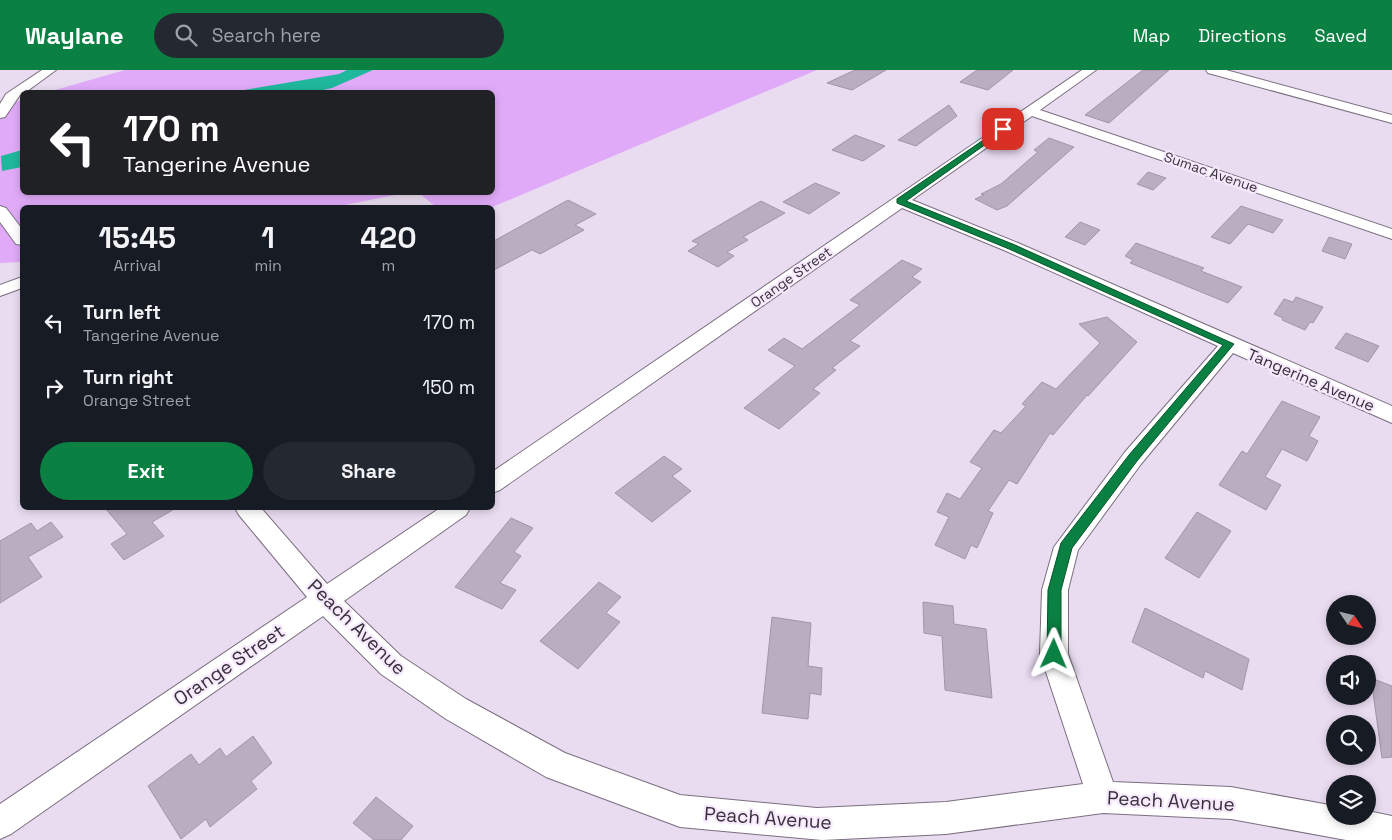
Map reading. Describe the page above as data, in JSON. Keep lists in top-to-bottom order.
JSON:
{
  "streets": {
    "street": [
      "Sumac Avenue",
      "Orange Street",
      "Tangerine Avenue",
      "Peach Avenue"
    ]
  },
  "crossings": [
    ["Sumac Avenue", "Orange Street"],
    ["Orange Street", "Tangerine Avenue"],
    ["Orange Street", "Peach Avenue"]
  ],
  "north": "bottom right",
  "page": {
    "header": "Waylane",
    "search": "Search here",
    "nav": ["Map", "Directions", "Saved"],
    "turn": ["170 m", "Tangerine Avenue"],
    "eta": [
      "15:45",
      "Arrival",
      "1",
      "min",
      "420",
      "m"
    ],
    "list": [
      {
        "name": "Turn left",
        "note": "Tangerine Avenue",
        "value": "170 m"
      },
      {
        "name": "Turn right",
        "note": "Orange Street",
        "value": "150 m"
      }
    ],
    "buttons": ["Exit", "Share"]
  }
}
